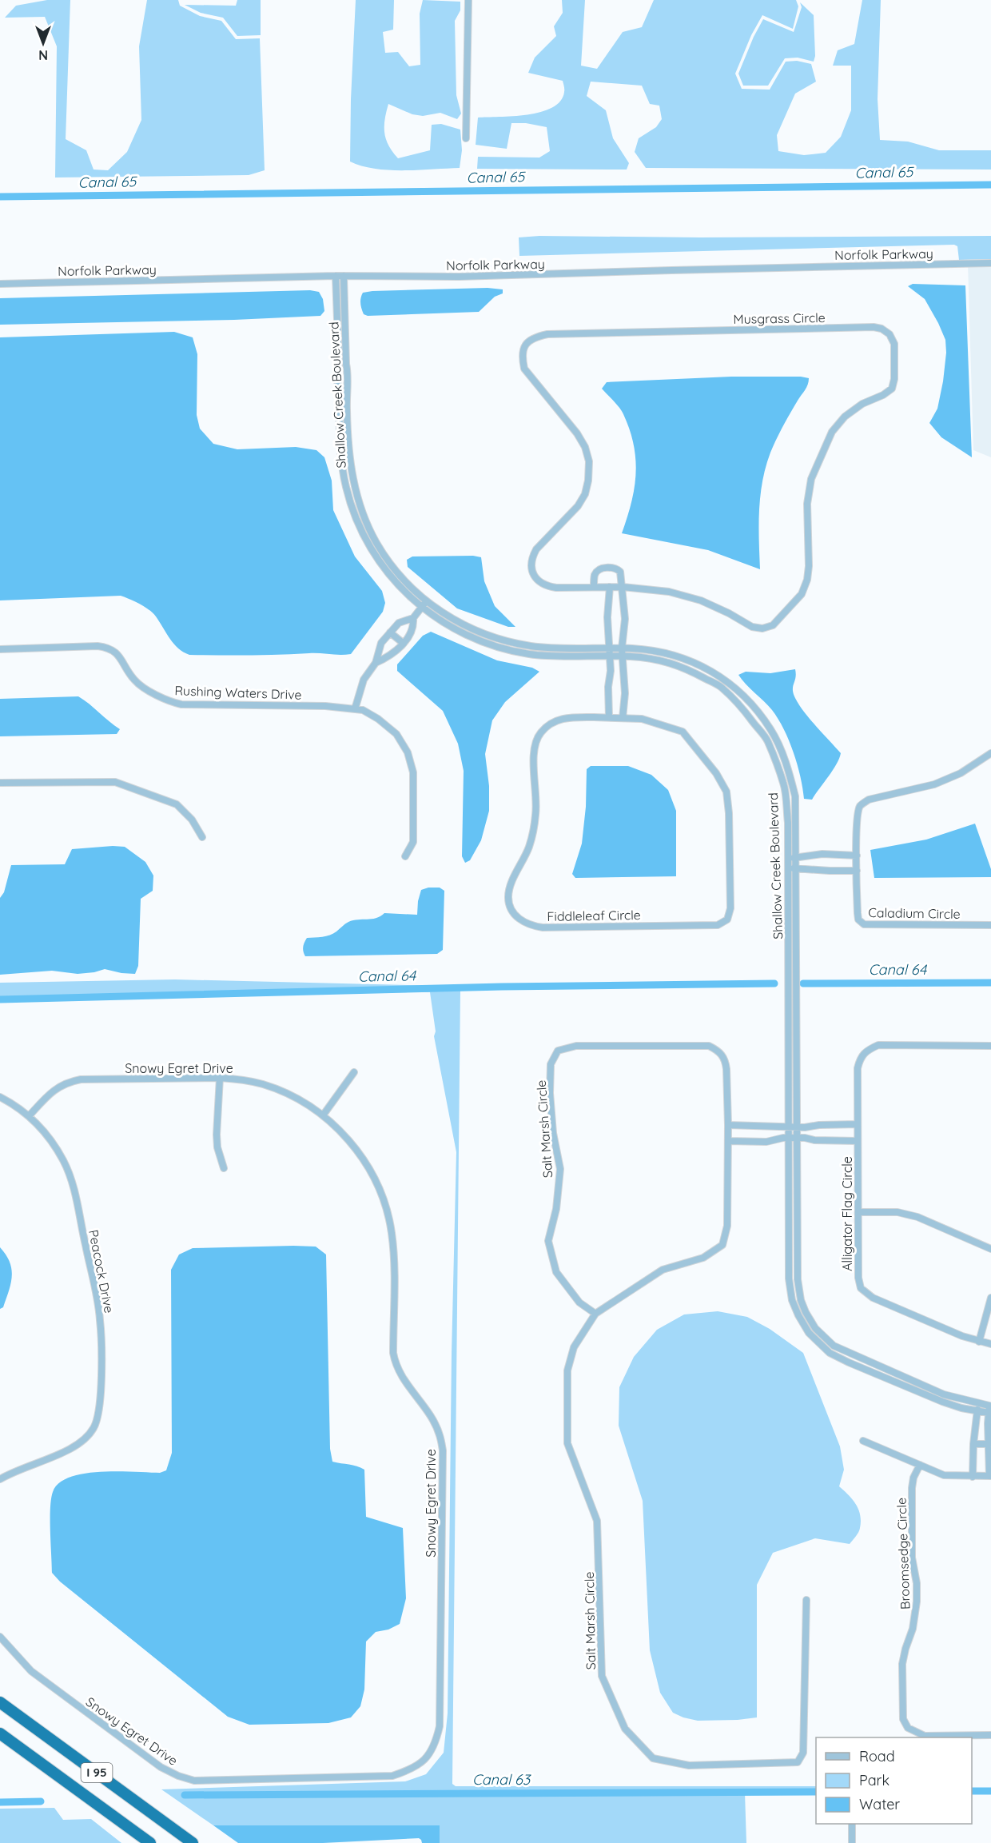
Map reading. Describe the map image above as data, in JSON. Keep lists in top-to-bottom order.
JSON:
{
  "streets": {
    "highway": ["I 95"],
    "street": [
      "Norfolk Parkway",
      "Musgrass Circle",
      "Shallow Creek Boulevard",
      "Rushing Waters Drive",
      "Caladium Circle",
      "Fiddleleaf Circle",
      "Snowy Egret Drive",
      "Salt Marsh Circle",
      "Alligator Flag Circle",
      "Peacock Drive",
      "Broomsedge Circle"
    ]
  },
  "crossings": [
    ["Norfolk Parkway", "Shallow Creek Boulevard"],
    ["Shallow Creek Boulevard", "Alligator Flag Circle"],
    ["Snowy Egret Drive", "Peacock Drive"]
  ],
  "water": ["Canal 65", "Canal 64", "Canal 63"],
  "legend": ["Road", "Park", "Water"],
  "north": "bottom"
}
